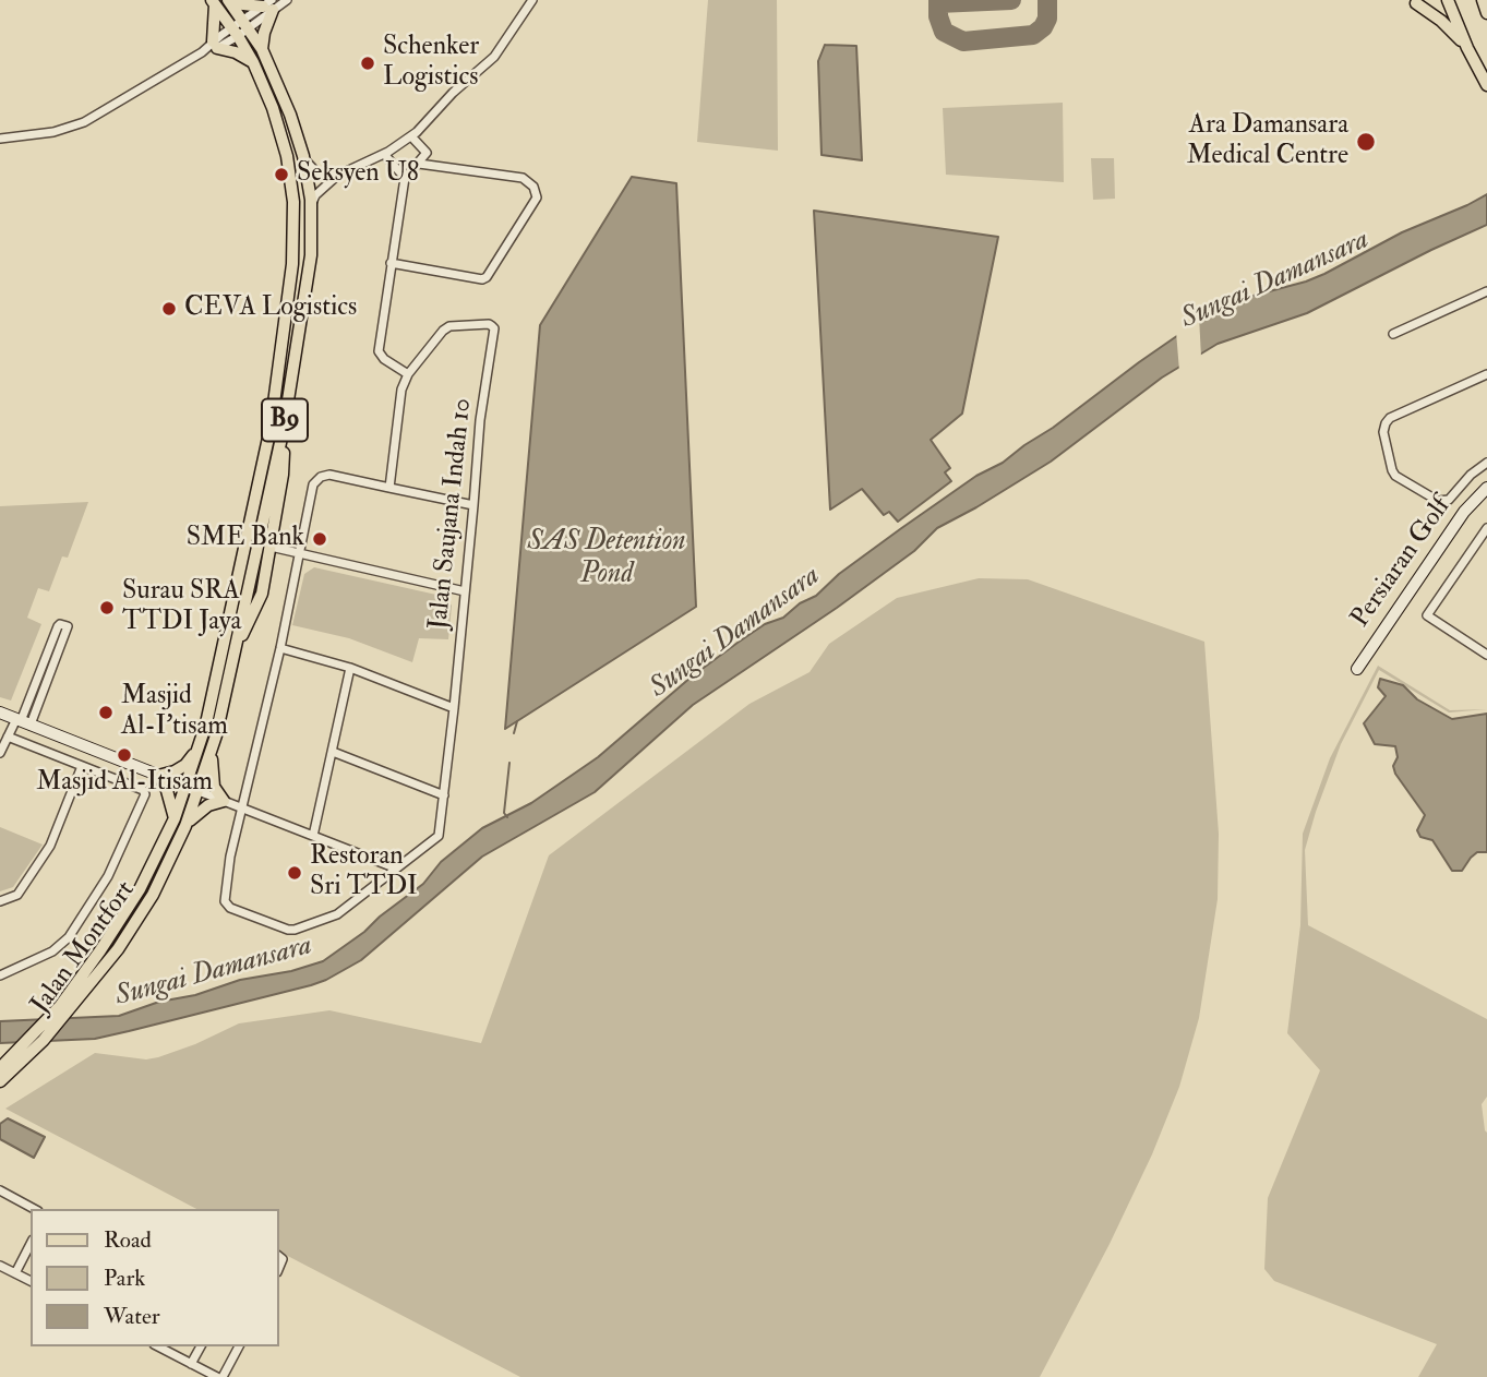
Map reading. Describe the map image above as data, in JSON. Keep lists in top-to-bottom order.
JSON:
{
  "streets": {
    "main road": ["B9", "Jalan Montfort"],
    "street": ["Jalan Saujana Indah 10", "Persiaran Golf"]
  },
  "water": ["Sungai Damansara", "SAS Detention Pond"],
  "places": [
    "Schenker Logistics",
    "Ara Damansara Medical Centre",
    "Seksyen U8",
    "CEVA Logistics",
    "SME Bank",
    "Surau SRA TTDI Jaya",
    "Masjid Al-I'tisam",
    "Masjid Al-Itisam",
    "Restoran Sri TTDI"
  ],
  "legend": ["Road", "Park", "Water"]
}
